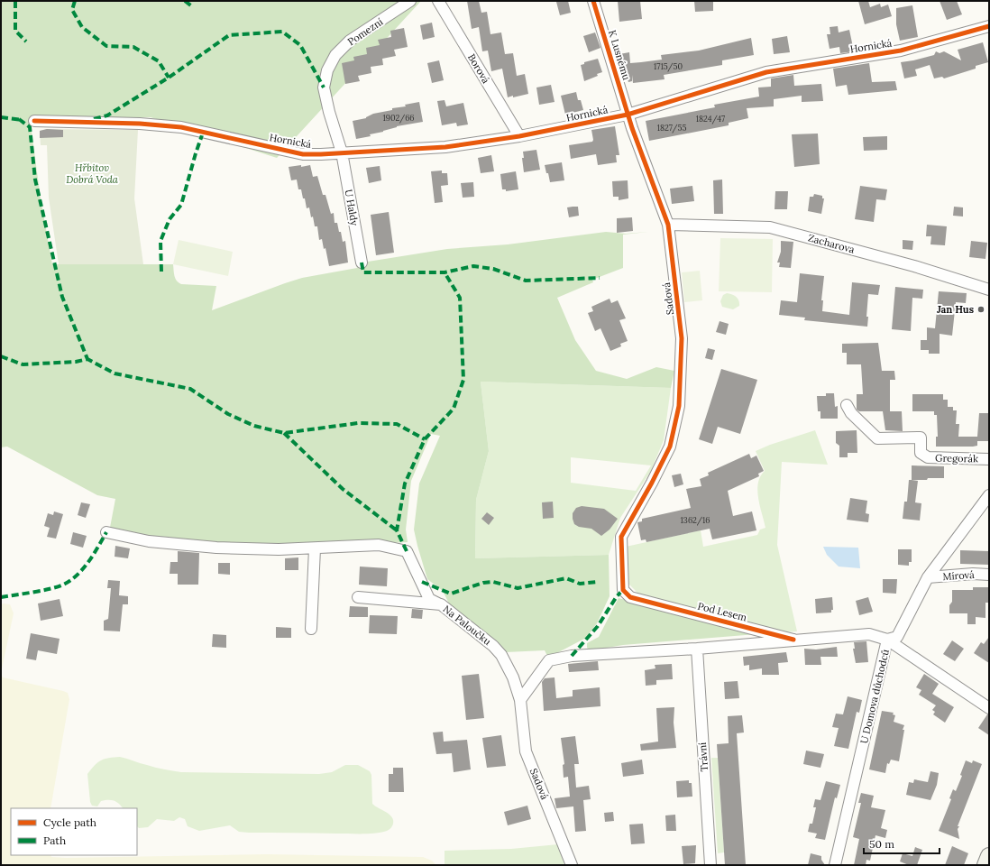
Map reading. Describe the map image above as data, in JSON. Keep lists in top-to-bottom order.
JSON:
{
  "streets": {
    "street": [
      "Pomezní",
      "Hornická",
      "K Lusnému",
      "Borová",
      "U Haldy",
      "Zacharova",
      "Sadová",
      "Gregorák",
      "Mírová",
      "Pod Lesem",
      "Na Paloučku",
      "U Domova důchodců",
      "Trávní"
    ]
  },
  "crossings": [
    ["Pomezní", "Hornická"],
    ["Pomezní", "U Haldy"],
    ["Hornická", "K Lusnému"],
    ["Hornická", "Borová"],
    ["Hornická", "U Haldy"],
    ["Hornická", "Sadová"],
    ["K Lusnému", "Sadová"],
    ["Zacharova", "Sadová"],
    ["Sadová", "Pod Lesem"],
    ["Sadová", "Na Paloučku"],
    ["Mírová", "U Domova důchodců"],
    ["Pod Lesem", "Na Paloučku"],
    ["Pod Lesem", "U Domova důchodců"],
    ["Pod Lesem", "Trávní"]
  ],
  "parks": ["Hřbitov Dobrá Voda"],
  "places": ["Jan Hus"],
  "house_numbers": [
    "1715/50",
    "1902/66",
    "1824/47",
    "1827/55",
    "1362/16"
  ],
  "legend": ["Cycle path", "Path"],
  "scale_bar": "50 m"
}
